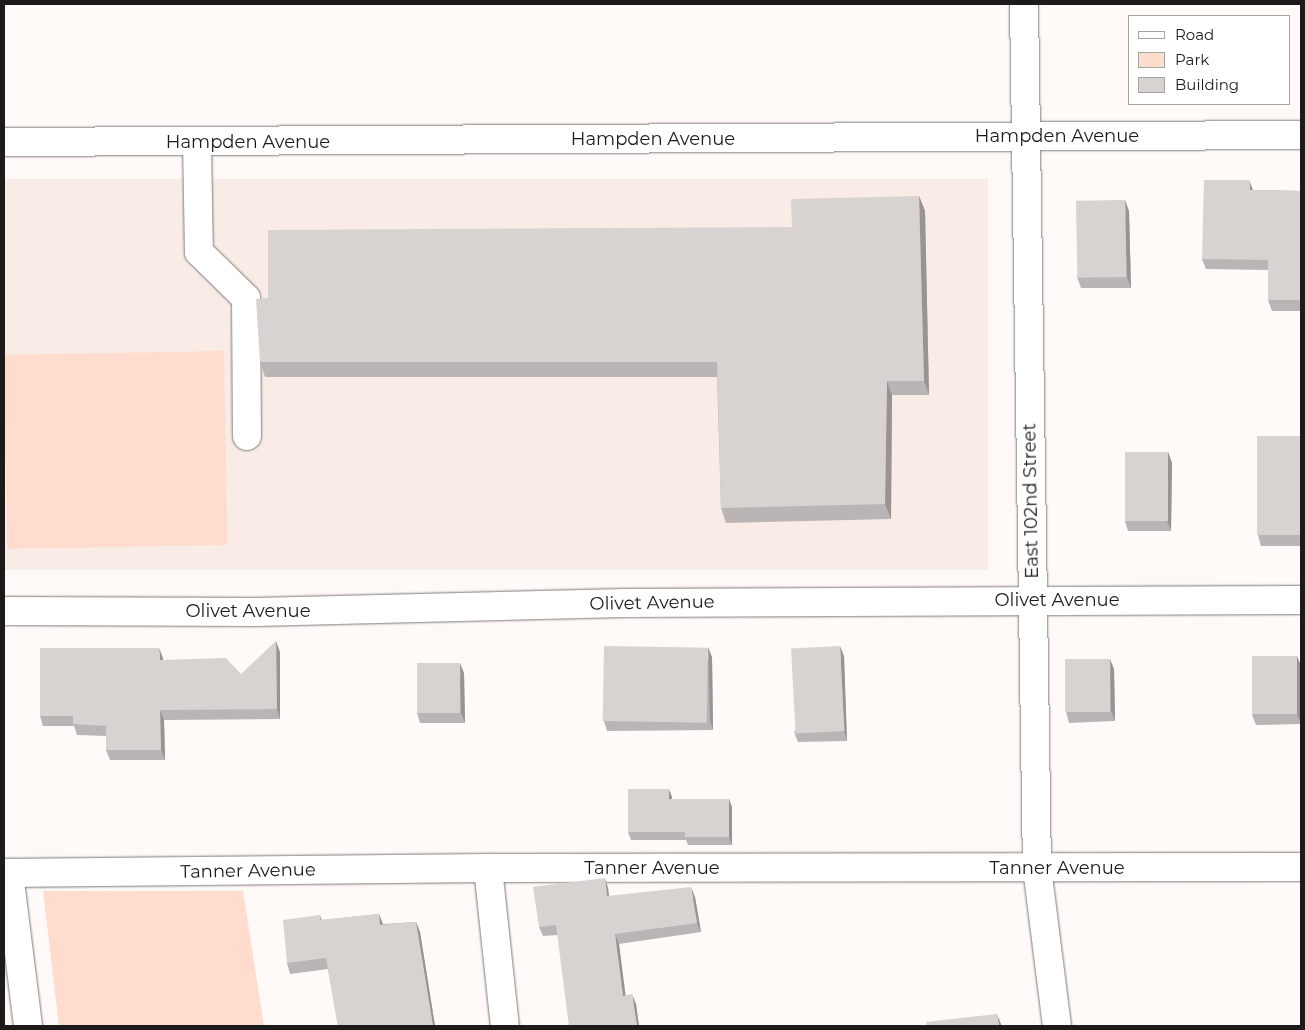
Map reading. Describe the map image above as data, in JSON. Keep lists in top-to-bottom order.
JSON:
{
  "streets": {
    "street": [
      "Hampden Avenue",
      "East 102nd Street",
      "Olivet Avenue",
      "Tanner Avenue"
    ]
  },
  "crossings": [
    ["Hampden Avenue", "East 102nd Street"],
    ["East 102nd Street", "Olivet Avenue"],
    ["East 102nd Street", "Tanner Avenue"]
  ],
  "legend": ["Road", "Park", "Building"]
}
